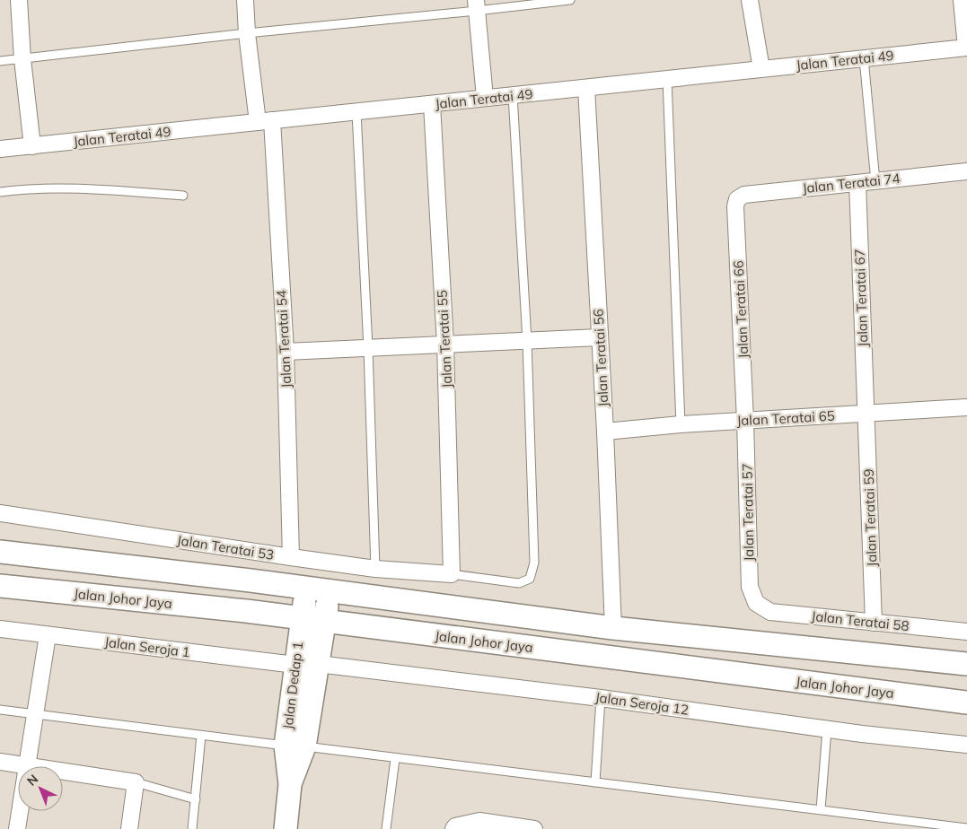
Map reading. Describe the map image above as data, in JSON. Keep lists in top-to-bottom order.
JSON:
{
  "streets": {
    "main road": ["Jalan Johor Jaya", "Jalan Dedap 1"],
    "street": [
      "Jalan Teratai 49",
      "Jalan Teratai 74",
      "Jalan Teratai 67",
      "Jalan Teratai 66",
      "Jalan Teratai 54",
      "Jalan Teratai 55",
      "Jalan Teratai 56",
      "Jalan Teratai 65",
      "Jalan Teratai 57",
      "Jalan Teratai 59",
      "Jalan Teratai 53",
      "Jalan Teratai 58",
      "Jalan Seroja 1",
      "Jalan Seroja 12"
    ]
  },
  "crossings": [
    ["Jalan Teratai 49", "Jalan Teratai 54"],
    ["Jalan Teratai 49", "Jalan Teratai 55"],
    ["Jalan Teratai 49", "Jalan Teratai 56"],
    ["Jalan Teratai 74", "Jalan Teratai 67"],
    ["Jalan Teratai 74", "Jalan Teratai 66"],
    ["Jalan Teratai 67", "Jalan Teratai 65"],
    ["Jalan Teratai 67", "Jalan Teratai 59"],
    ["Jalan Teratai 66", "Jalan Teratai 65"],
    ["Jalan Teratai 66", "Jalan Teratai 57"],
    ["Jalan Teratai 54", "Jalan Teratai 53"],
    ["Jalan Teratai 55", "Jalan Teratai 53"],
    ["Jalan Teratai 56", "Jalan Teratai 65"],
    ["Jalan Teratai 65", "Jalan Teratai 57"],
    ["Jalan Teratai 65", "Jalan Teratai 59"],
    ["Jalan Teratai 57", "Jalan Teratai 58"],
    ["Jalan Teratai 59", "Jalan Teratai 58"],
    ["Jalan Johor Jaya", "Jalan Dedap 1"],
    ["Jalan Seroja 1", "Jalan Dedap 1"],
    ["Jalan Dedap 1", "Jalan Seroja 12"]
  ],
  "north": "top left"
}
